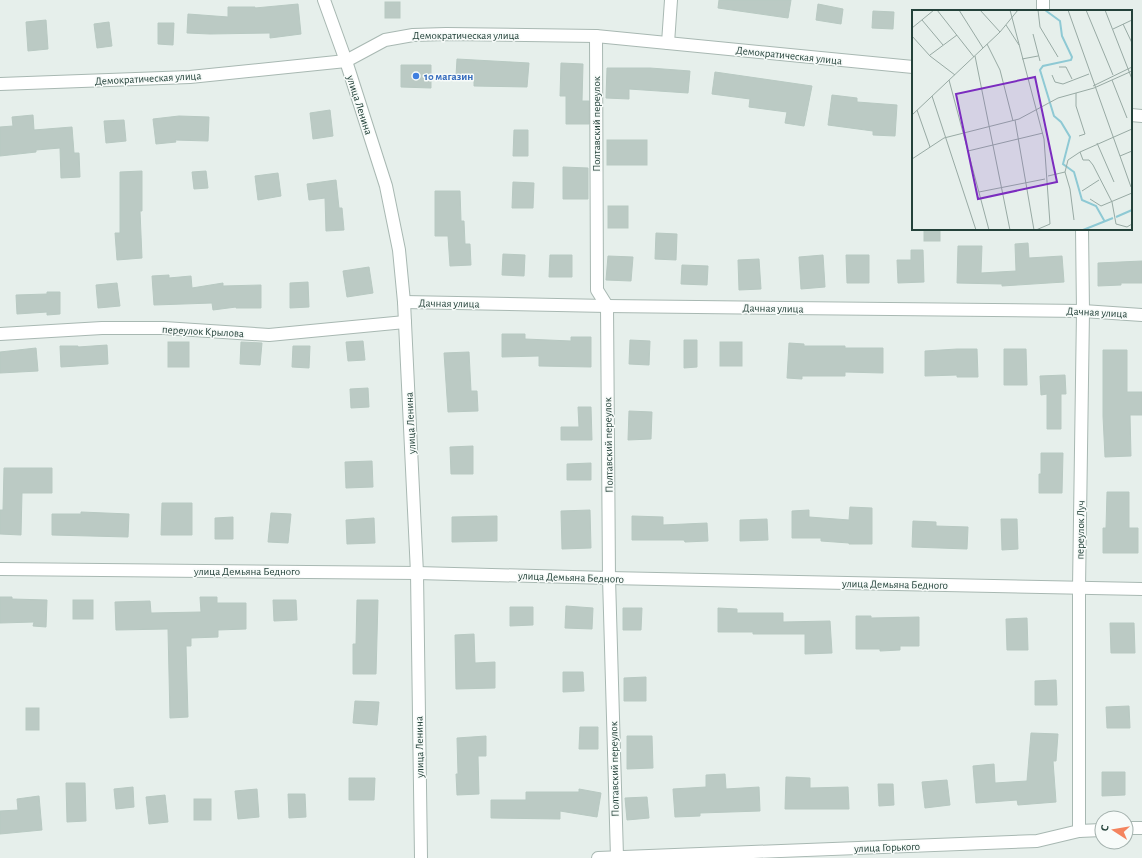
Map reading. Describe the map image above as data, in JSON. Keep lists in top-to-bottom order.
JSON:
{
  "streets": {
    "street": [
      "Демократическая улица",
      "улица Ленина",
      "Полтавский переулок",
      "Дачная улица",
      "переулок Крылова",
      "переулок Луч",
      "улица Демьяна Бедного",
      "улица Горького"
    ]
  },
  "crossings": [
    ["Демократическая улица", "улица Ленина"],
    ["Демократическая улица", "Полтавский переулок"],
    ["улица Ленина", "Дачная улица"],
    ["улица Ленина", "переулок Крылова"],
    ["улица Ленина", "улица Демьяна Бедного"],
    ["Полтавский переулок", "Дачная улица"],
    ["Полтавский переулок", "улица Демьяна Бедного"],
    ["Полтавский переулок", "улица Горького"],
    ["Дачная улица", "переулок Луч"],
    ["переулок Луч", "улица Демьяна Бедного"],
    ["переулок Луч", "улица Горького"]
  ],
  "places": ["10 магазин"],
  "north": "left"
}
